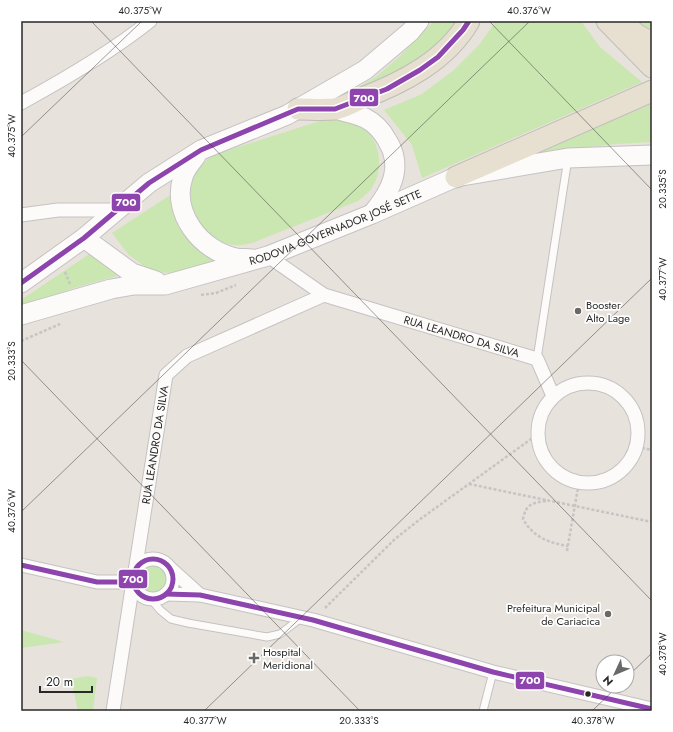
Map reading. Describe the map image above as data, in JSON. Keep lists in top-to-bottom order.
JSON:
{
  "streets": {
    "main road": ["RODOVIA GOVERNADOR JOSÉ SETTE"],
    "street": ["RUA LEANDRO DA SILVA"]
  },
  "crossings": [
    ["RODOVIA GOVERNADOR JOSÉ SETTE", "RUA LEANDRO DA SILVA"]
  ],
  "places": {
    "other": ["Booster Alto Lage", "Prefeitura Municipal de Cariacica"],
    "health": ["Hospital Meridional"]
  },
  "lines": ["transit line 700"],
  "scale_bar": "20 m",
  "north": "bottom left",
  "coordinates": [
    "40.375°W",
    "40.376°W",
    "20.335°S",
    "40.377°W",
    "20.333°S",
    "40.378°W"
  ]
}
